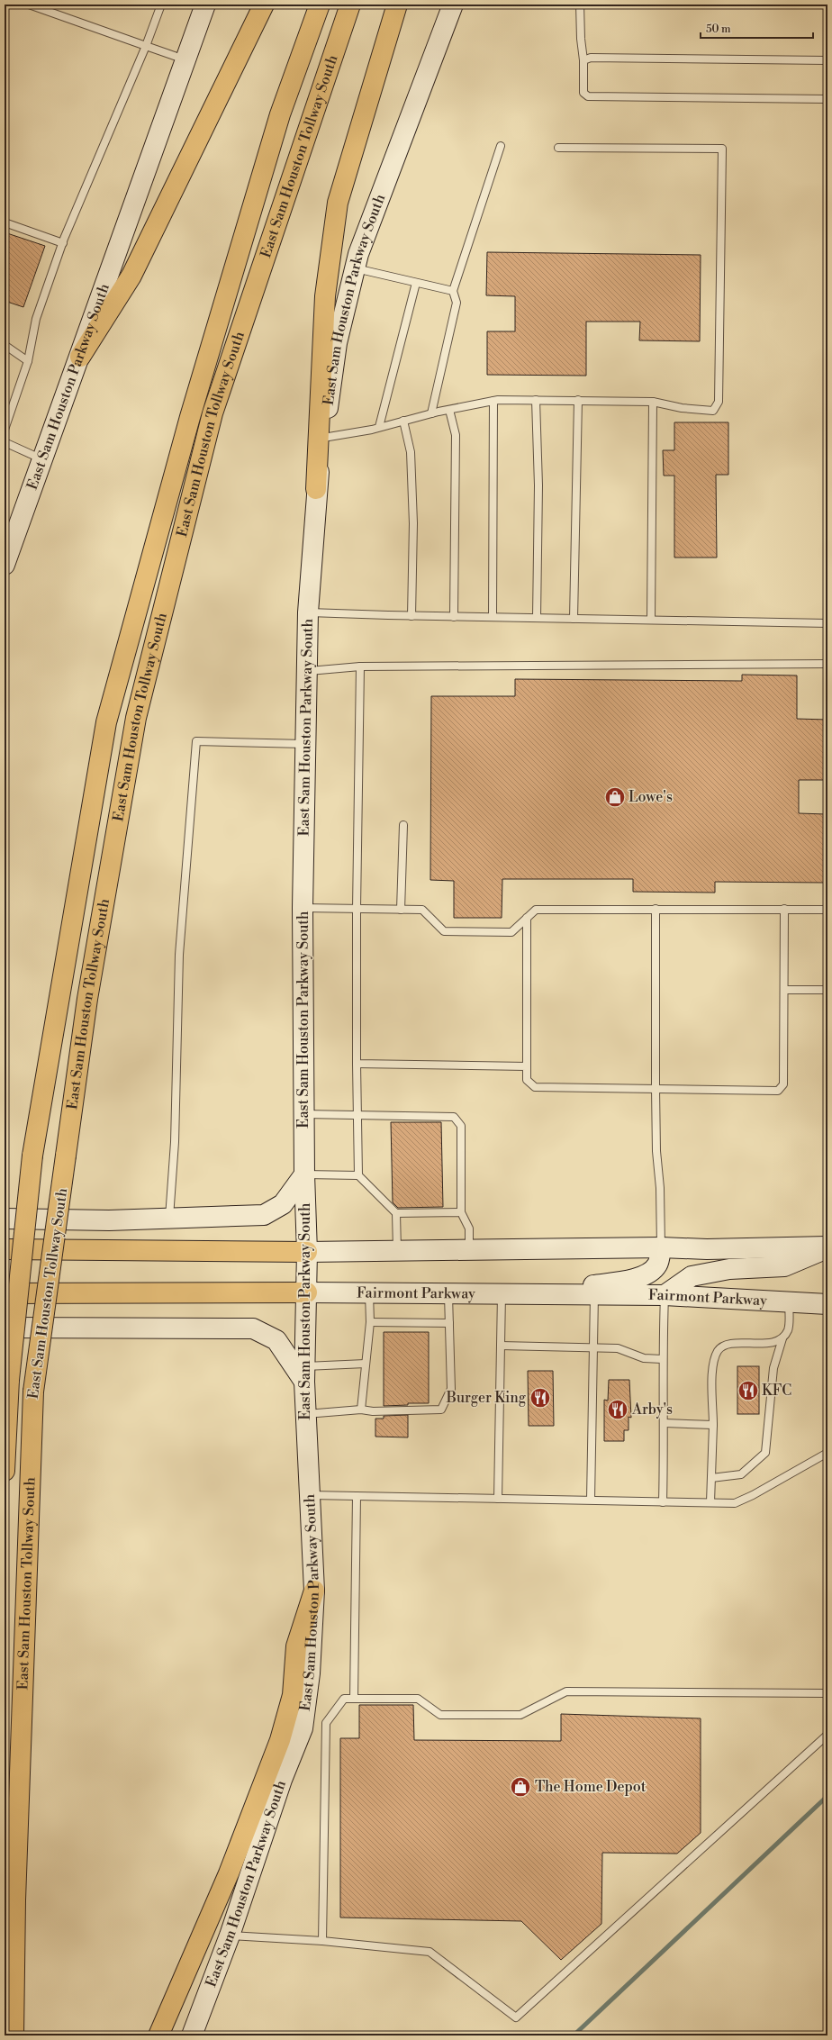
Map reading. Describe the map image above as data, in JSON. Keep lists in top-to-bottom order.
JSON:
{
  "streets": {
    "main road": ["East Sam Houston Tollway South", "East Sam Houston Parkway South", "Fairmont Parkway"]
  },
  "crossings": [
    ["East Sam Houston Parkway South", "Fairmont Parkway"]
  ],
  "places": {
    "shop": ["Lowe's", "The Home Depot"],
    "restaurant": ["KFC", "Burger King", "Arby's"]
  },
  "scale_bar": "50 m"
}
